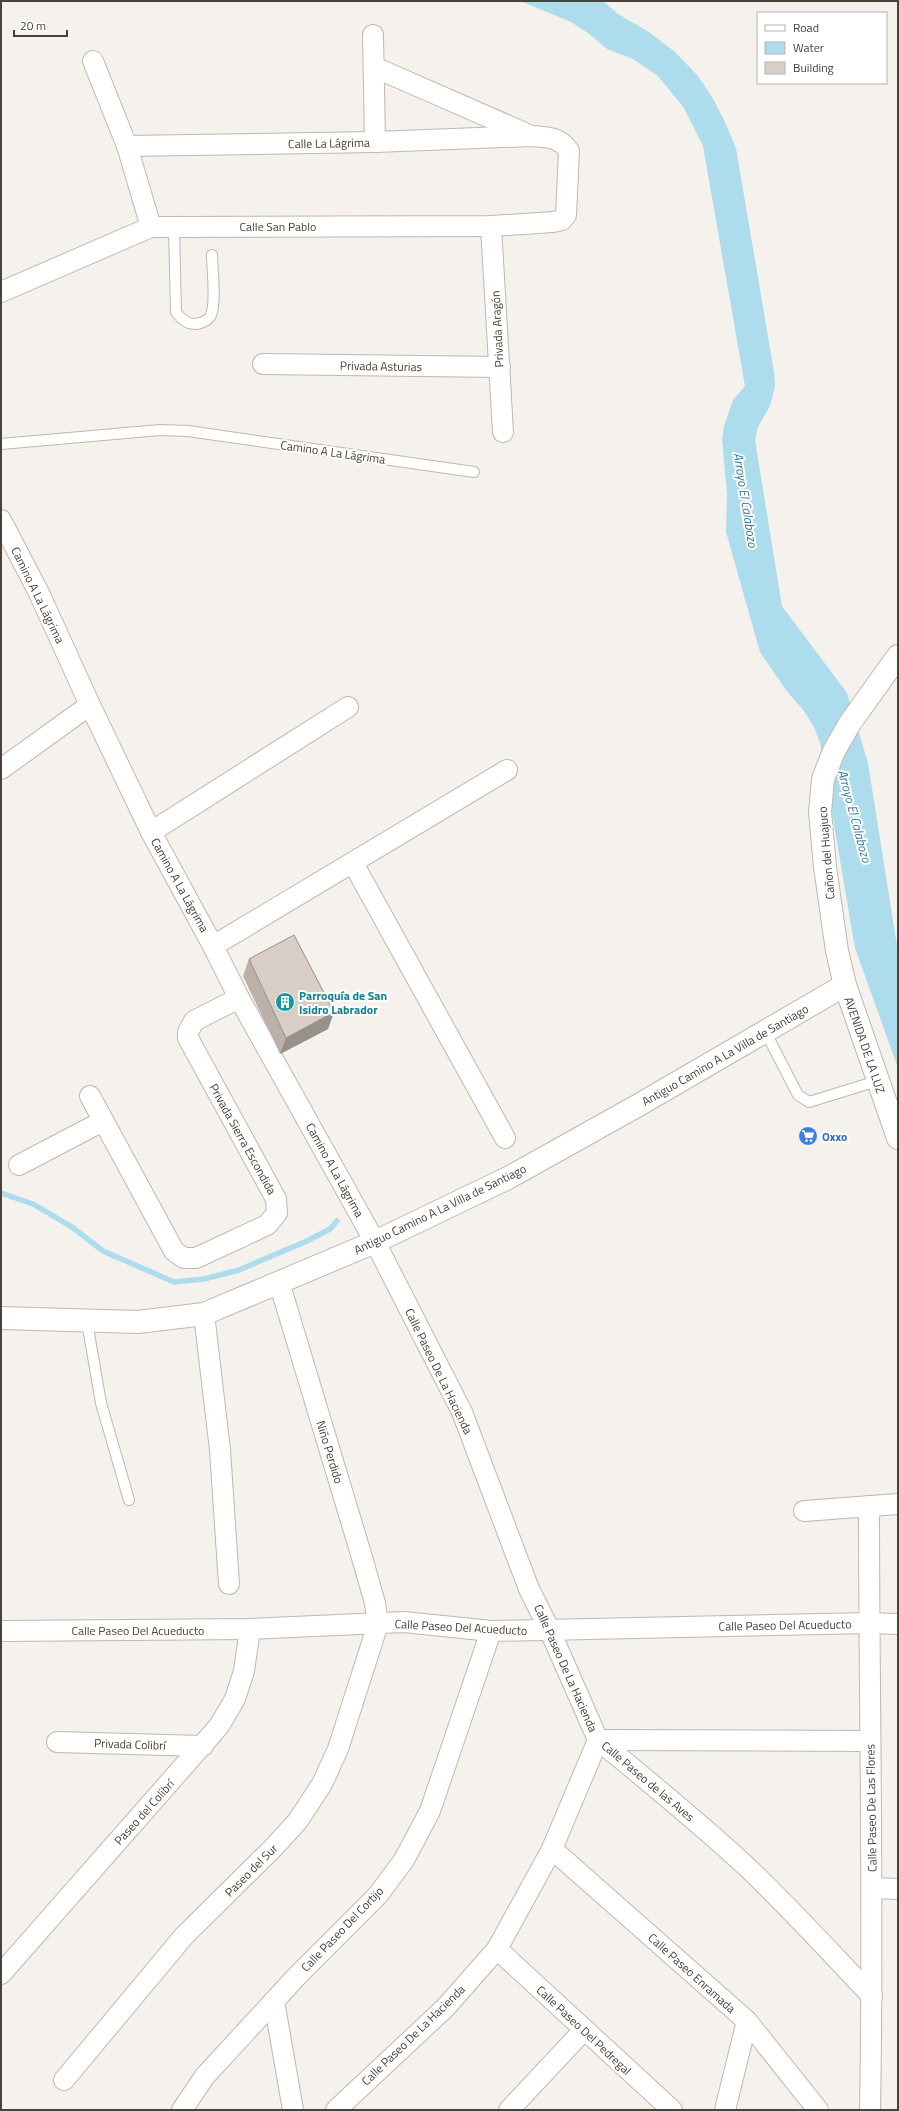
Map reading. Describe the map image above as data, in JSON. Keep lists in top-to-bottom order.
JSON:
{
  "streets": {
    "street": [
      "Calle La Lágrima",
      "Calle San Pablo",
      "Privada Aragón",
      "Privada Asturias",
      "Camino A La Lágrima",
      "Cañon del Huajuco",
      "AVENIDA DE LA LUZ",
      "Antiguo Camino A La Villa de Santiago",
      "Privada Sierra Escondida",
      "Calle Paseo De La Hacienda",
      "Niño Perdido",
      "Calle Paseo Del Acueducto",
      "Privada Colibrí",
      "Calle Paseo de las Aves",
      "Calle Paseo De Las Flores",
      "Paseo del Colibrí",
      "Paseo del Sur",
      "Calle Paseo Del Cortijo",
      "Calle Paseo Enramada",
      "Calle Paseo Del Pedregal"
    ]
  },
  "crossings": [
    ["Calle La Lágrima", "Calle San Pablo"],
    ["Calle San Pablo", "Privada Aragón"],
    ["Privada Aragón", "Privada Asturias"],
    ["Camino A La Lágrima", "Antiguo Camino A La Villa de Santiago"],
    ["Camino A La Lágrima", "Privada Sierra Escondida"],
    ["Camino A La Lágrima", "Calle Paseo De La Hacienda"],
    ["Cañon del Huajuco", "AVENIDA DE LA LUZ"],
    ["AVENIDA DE LA LUZ", "Antiguo Camino A La Villa de Santiago"],
    ["Antiguo Camino A La Villa de Santiago", "Calle Paseo De La Hacienda"],
    ["Antiguo Camino A La Villa de Santiago", "Niño Perdido"],
    ["Calle Paseo De La Hacienda", "Calle Paseo Del Acueducto"],
    ["Calle Paseo De La Hacienda", "Calle Paseo de las Aves"],
    ["Calle Paseo De La Hacienda", "Calle Paseo Enramada"],
    ["Calle Paseo De La Hacienda", "Calle Paseo Del Pedregal"],
    ["Niño Perdido", "Calle Paseo Del Acueducto"],
    ["Niño Perdido", "Paseo del Sur"],
    ["Calle Paseo Del Acueducto", "Calle Paseo De Las Flores"],
    ["Calle Paseo Del Acueducto", "Paseo del Colibrí"],
    ["Calle Paseo Del Acueducto", "Paseo del Sur"],
    ["Calle Paseo Del Acueducto", "Calle Paseo Del Cortijo"],
    ["Privada Colibrí", "Paseo del Colibrí"],
    ["Calle Paseo de las Aves", "Calle Paseo De Las Flores"]
  ],
  "water": ["Arroyo El Calabozo"],
  "places": {
    "building": ["Parroquía de San Isidro Labrador"],
    "supermarket": ["Oxxo"]
  },
  "legend": ["Road", "Water", "Building"],
  "scale_bar": "20 m"
}
